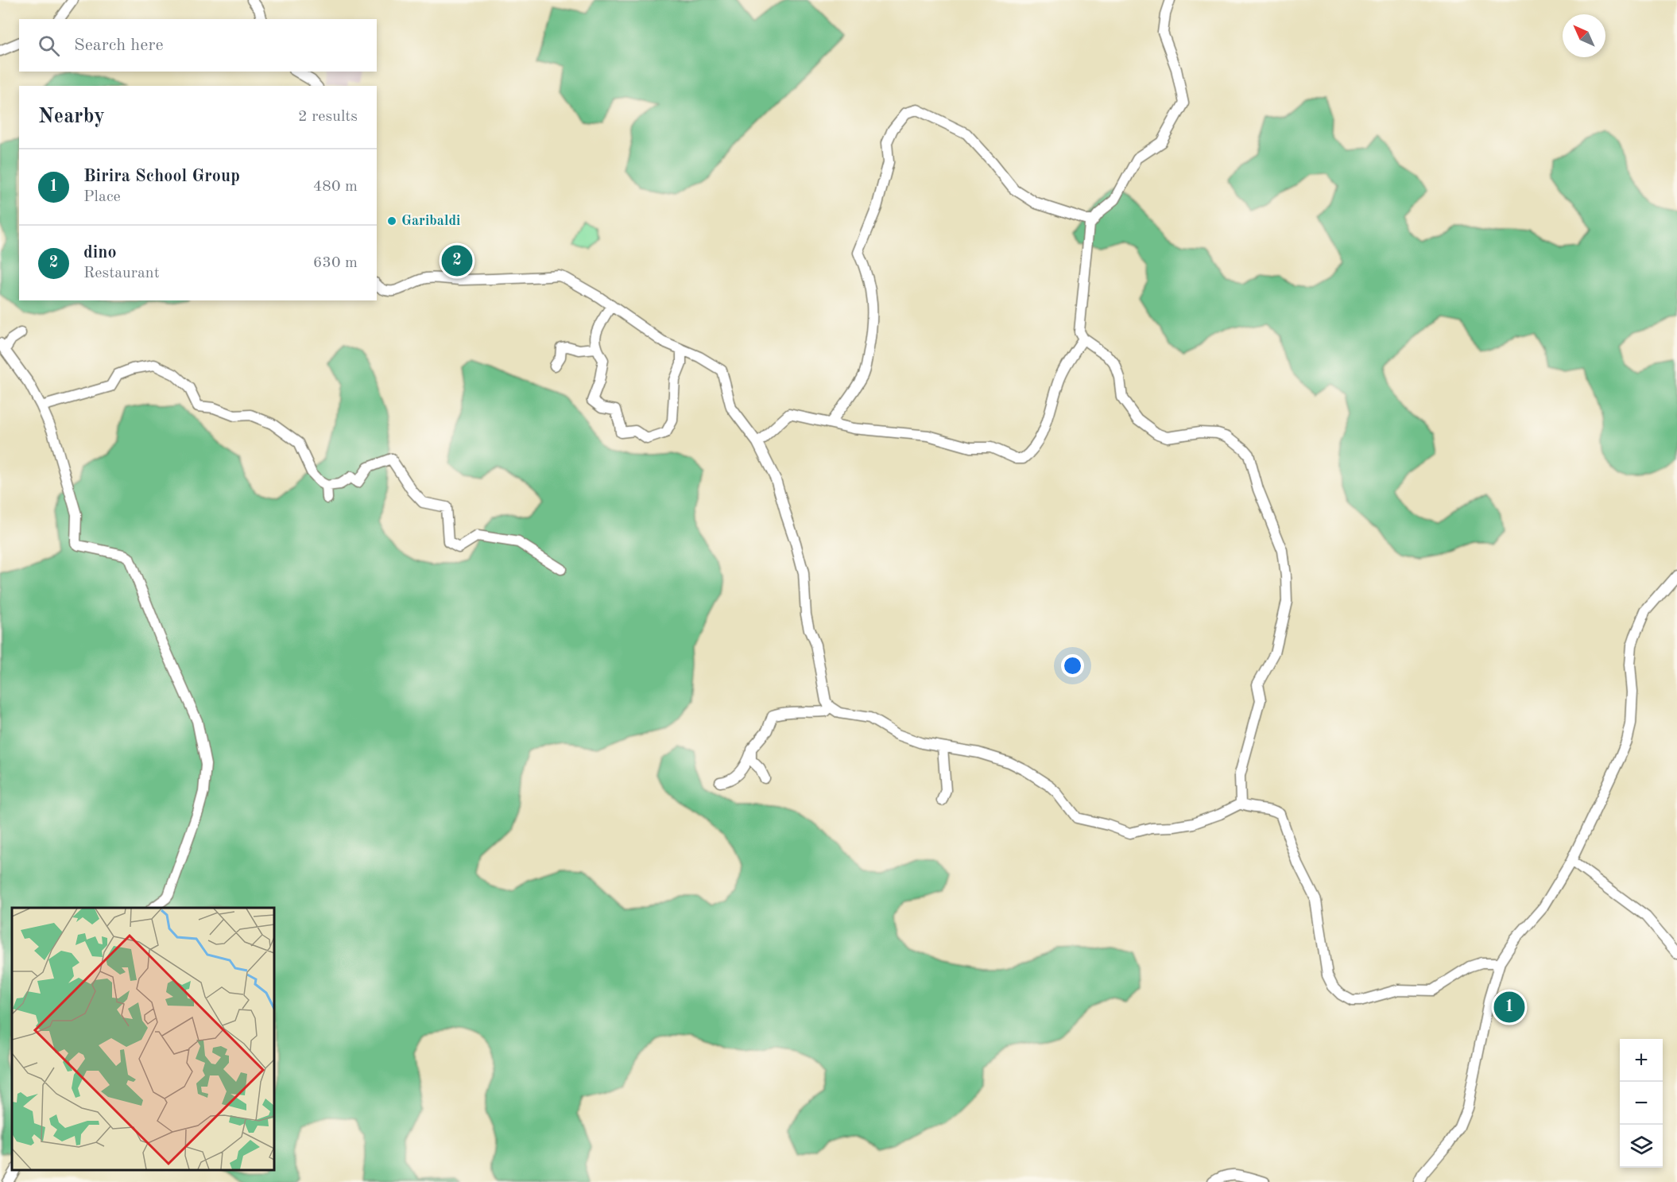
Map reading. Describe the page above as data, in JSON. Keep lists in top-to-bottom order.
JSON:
{
  "places": ["Garibaldi"],
  "north": "top left",
  "page": {
    "search": "Search here",
    "heading": ["Nearby", "2 results"],
    "list": [
      {
        "mark": "1",
        "name": "Birira School Group",
        "note": "Place",
        "value": "480 m"
      },
      {
        "mark": "2",
        "name": "dino",
        "note": "Restaurant",
        "value": "630 m"
      }
    ],
    "pins": ["2", "1"],
    "map_buttons": ["+", "−"]
  }
}
